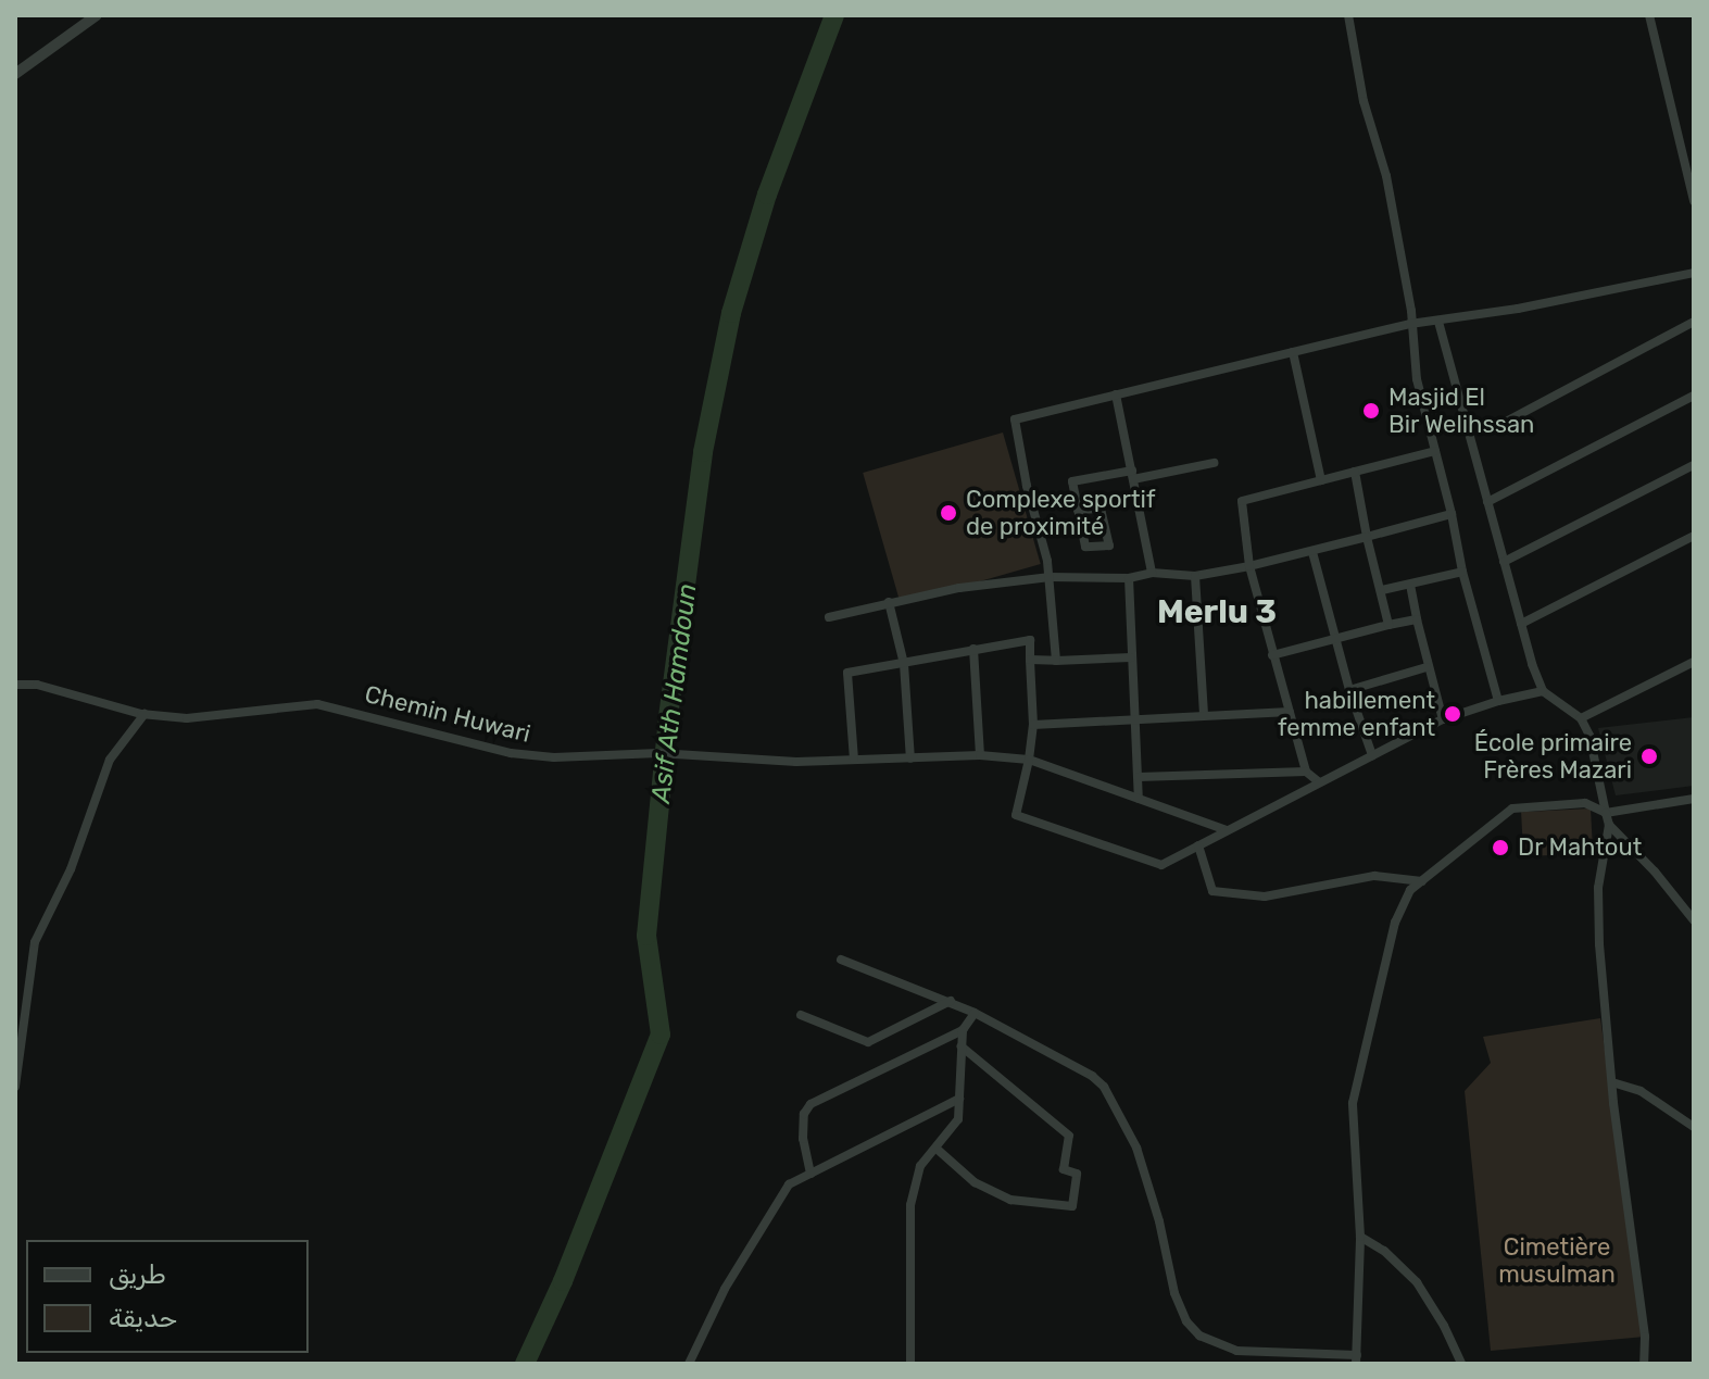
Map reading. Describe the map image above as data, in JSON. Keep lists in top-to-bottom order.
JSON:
{
  "streets": {
    "street": ["Chemin Huwari"]
  },
  "districts": ["Merlu 3"],
  "water": ["Asif Ath Hamdoun"],
  "parks": ["Cimetière musulman"],
  "places": [
    "Masjid El Bir Welihssan",
    "Complexe sportif de proximité",
    "habillement femme enfant",
    "École primaire Frères Mazari",
    "Dr Mahtout"
  ],
  "legend": ["طريق", "حديقة"]
}
